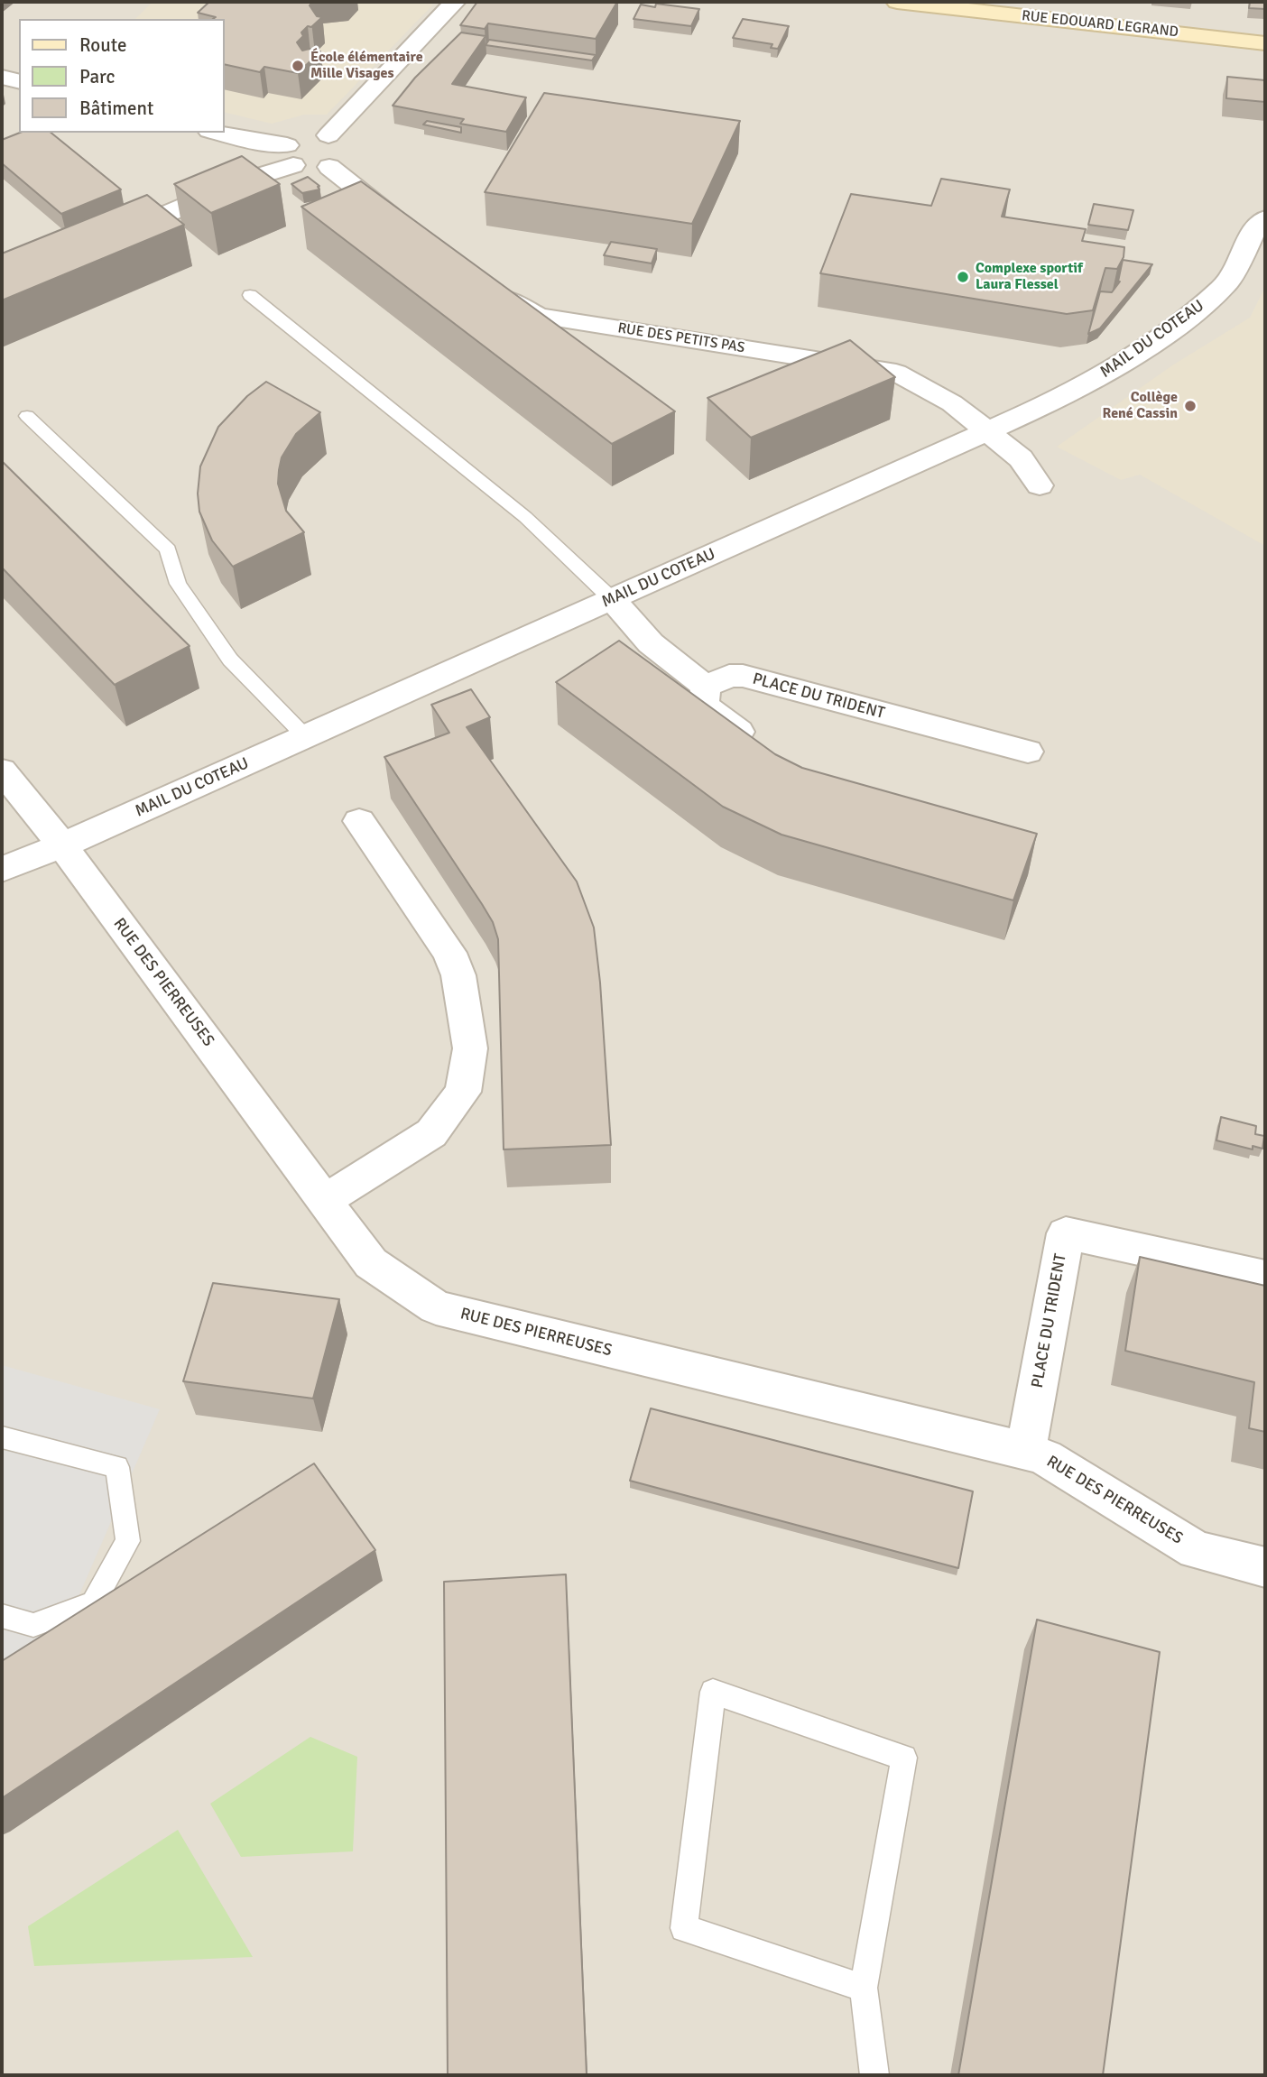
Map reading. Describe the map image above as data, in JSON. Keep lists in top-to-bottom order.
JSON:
{
  "streets": {
    "street": [
      "RUE EDOUARD LEGRAND",
      "RUE DES PETITS PAS",
      "MAIL DU COTEAU",
      "PLACE DU TRIDENT",
      "RUE DES PIERREUSES"
    ]
  },
  "crossings": [
    ["RUE DES PETITS PAS", "MAIL DU COTEAU"],
    ["MAIL DU COTEAU", "RUE DES PIERREUSES"],
    ["PLACE DU TRIDENT", "RUE DES PIERREUSES"]
  ],
  "places": ["École élémentaire Mille Visages", "Complexe sportif Laura Flessel", "Collège René Cassin"],
  "legend": ["Route", "Parc", "Bâtiment"]
}
